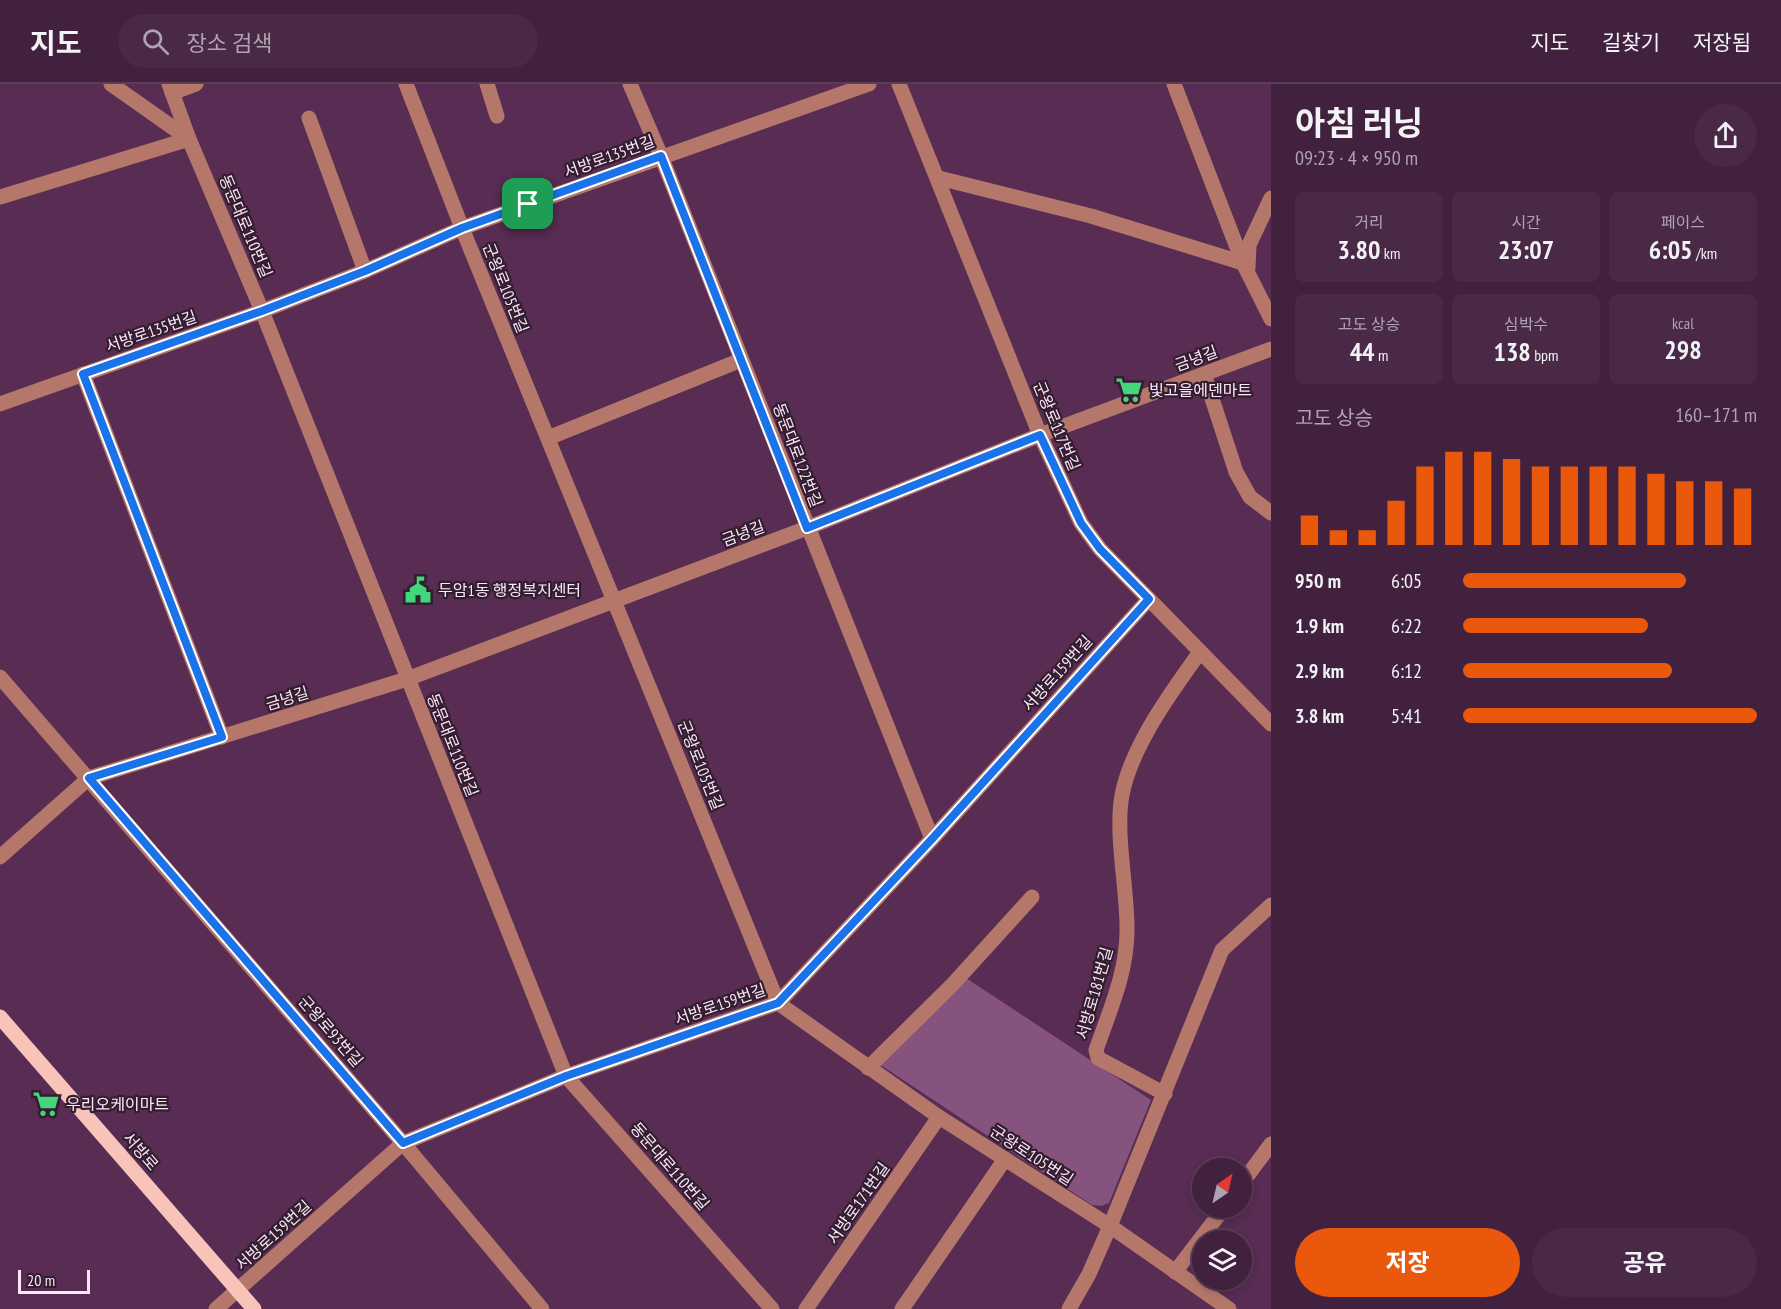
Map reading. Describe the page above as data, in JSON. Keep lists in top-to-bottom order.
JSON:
{
  "streets": {
    "main road": ["서방로"],
    "lane": [
      "서방로135번길",
      "동문대로110번길",
      "군왕로105번길",
      "금녕길",
      "군왕로117번길",
      "동문대로122번길",
      "서방로159번길",
      "서방로181번길",
      "군왕로93번길",
      "서방로171번길"
    ]
  },
  "crossings": [
    ["서방로135번길", "동문대로110번길"],
    ["서방로135번길", "군왕로105번길"],
    ["서방로135번길", "동문대로122번길"],
    ["동문대로110번길", "금녕길"],
    ["동문대로110번길", "서방로159번길"],
    ["군왕로105번길", "금녕길"],
    ["군왕로105번길", "서방로159번길"],
    ["군왕로105번길", "서방로171번길"],
    ["금녕길", "군왕로117번길"],
    ["금녕길", "동문대로122번길"],
    ["금녕길", "군왕로93번길"],
    ["군왕로117번길", "서방로159번길"],
    ["군왕로117번길", "서방로181번길"],
    ["동문대로122번길", "서방로159번길"],
    ["서방로159번길", "군왕로93번길"],
    ["서방로159번길", "서방로"]
  ],
  "places": {
    "supermarket": ["빛고을에덴마트", "우리오케이마트"],
    "public building": ["두암1동 행정복지센터"]
  },
  "scale_bar": "20 m",
  "north": "top right",
  "page": {
    "header": "지도",
    "search": "장소 검색",
    "nav": ["지도", "길찾기", "저장됨"],
    "heading": ["아침 러닝", "09:23 · 4 × 950 m"],
    "stats": [
      ["거리", "3.80 km"],
      ["시간", "23:07"],
      ["페이스", "6:05 /km"],
      ["고도 상승", "44 m"],
      ["심박수", "138 bpm"],
      ["kcal", "298"]
    ],
    "chart": ["고도 상승", "160–171 m"],
    "list": [
      {
        "name": "950 m",
        "note": "6:05"
      },
      {
        "name": "1.9 km",
        "note": "6:22"
      },
      {
        "name": "2.9 km",
        "note": "6:12"
      },
      {
        "name": "3.8 km",
        "note": "5:41"
      }
    ],
    "buttons": ["저장", "공유"],
    "scale": "20 m"
  }
}
